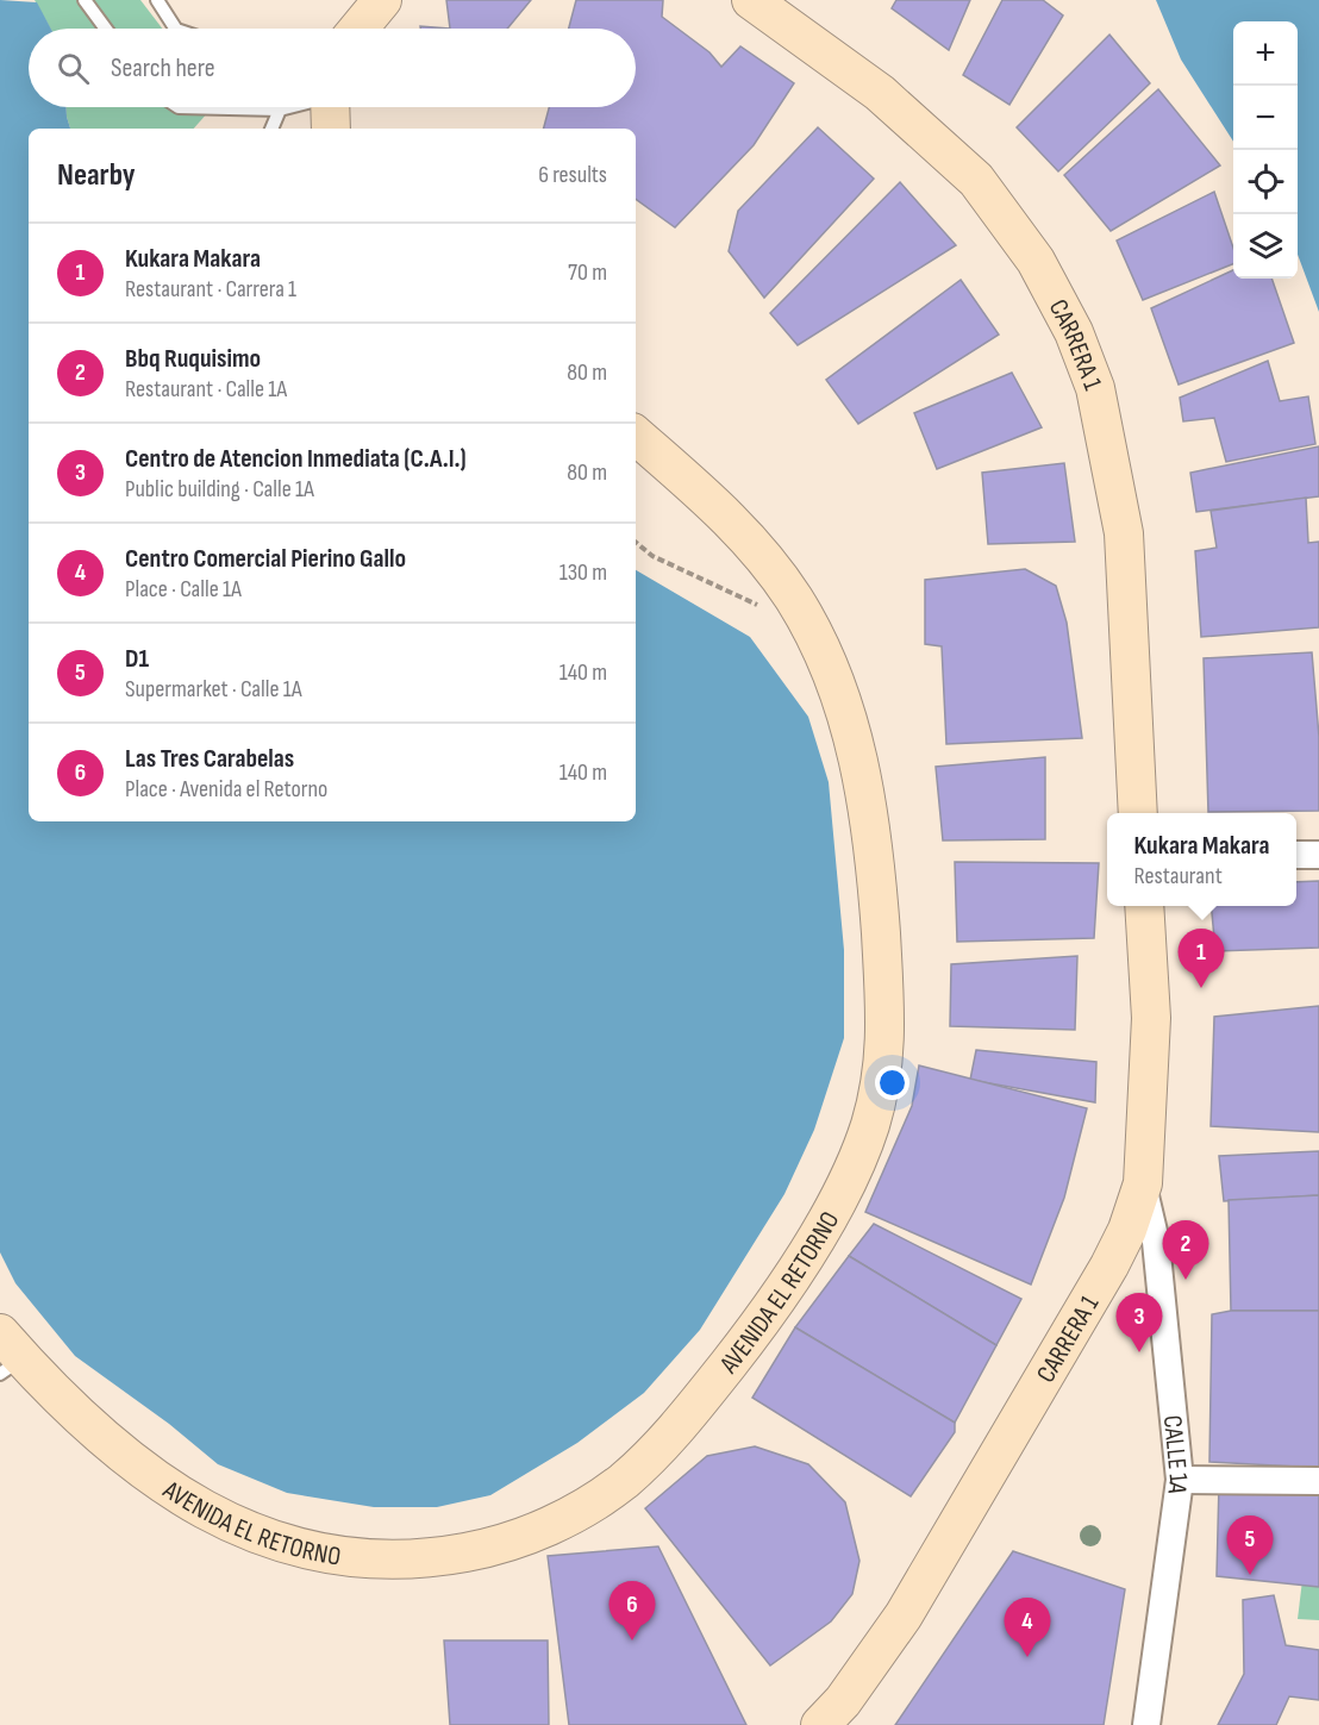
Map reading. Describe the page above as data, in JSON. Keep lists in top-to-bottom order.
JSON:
{
  "streets": {
    "main road": ["CARRERA 1", "AVENIDA EL RETORNO"],
    "street": ["CALLE 1A"]
  },
  "crossings": [
    ["CARRERA 1", "CALLE 1A"]
  ],
  "page": {
    "map_buttons": ["+", "−"],
    "search": "Search here",
    "heading": ["Nearby", "6 results"],
    "list": [
      {
        "mark": "1",
        "name": "Kukara Makara",
        "note": "Restaurant · Carrera 1",
        "value": "70 m"
      },
      {
        "mark": "2",
        "name": "Bbq Ruquisimo",
        "note": "Restaurant · Calle 1A",
        "value": "80 m"
      },
      {
        "mark": "3",
        "name": "Centro de Atencion Inmediata (C.A.I.)",
        "note": "Public building · Calle 1A",
        "value": "80 m"
      },
      {
        "mark": "4",
        "name": "Centro Comercial Pierino Gallo",
        "note": "Place · Calle 1A",
        "value": "130 m"
      },
      {
        "mark": "5",
        "name": "D1",
        "note": "Supermarket · Calle 1A",
        "value": "140 m"
      },
      {
        "mark": "6",
        "name": "Las Tres Carabelas",
        "note": "Place · Avenida el Retorno",
        "value": "140 m"
      }
    ],
    "popup": ["Kukara Makara", "Restaurant"],
    "pins": [
      "1",
      "2",
      "3",
      "5",
      "6",
      "4"
    ]
  }
}
